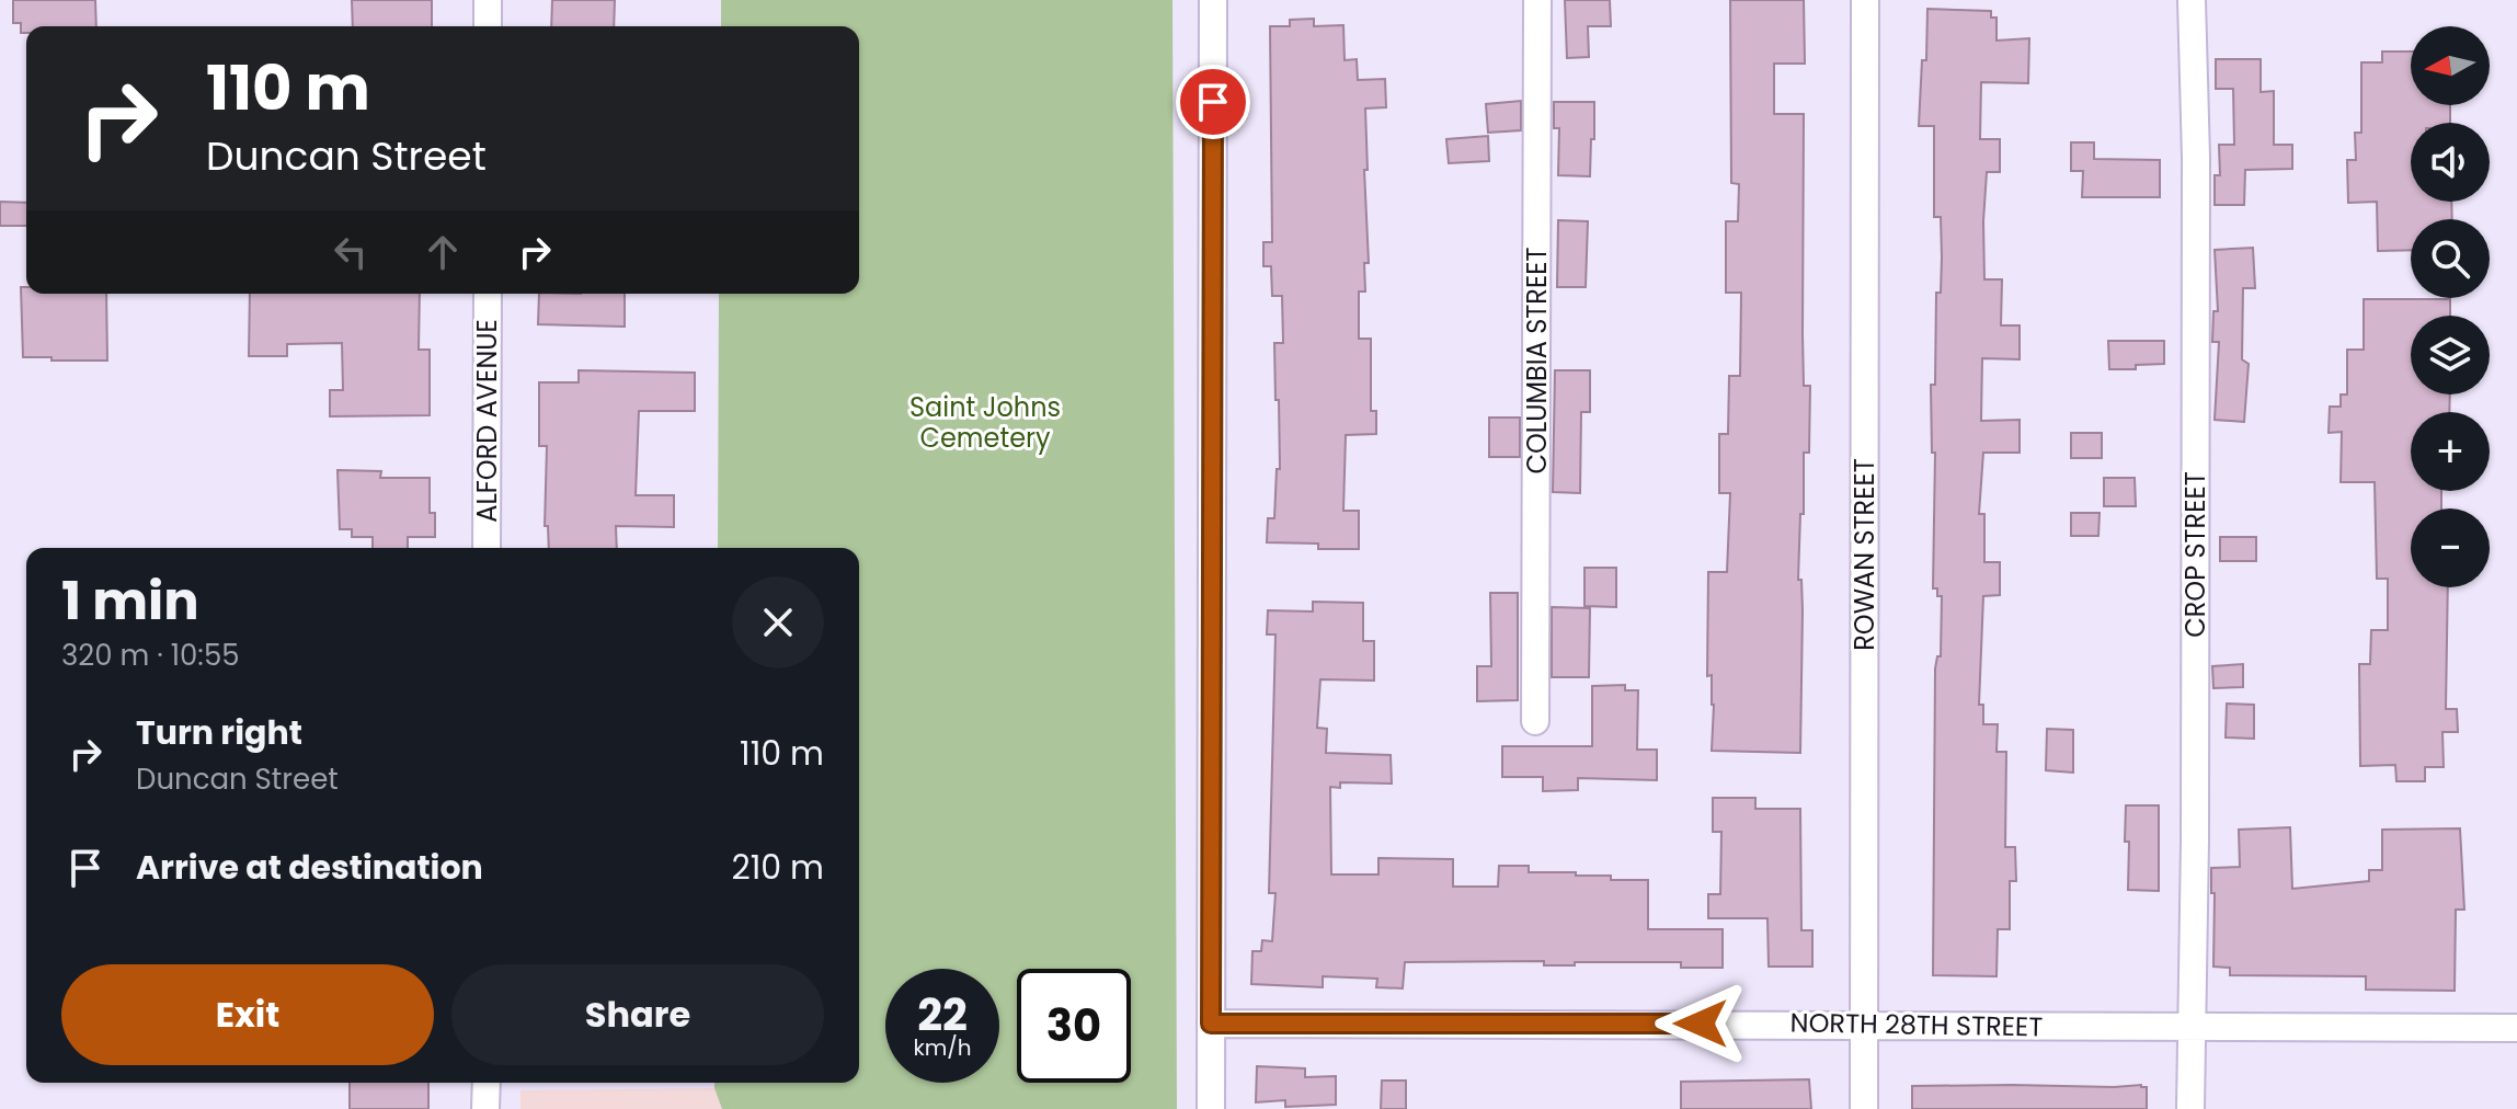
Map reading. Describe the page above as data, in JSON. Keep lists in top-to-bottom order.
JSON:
{
  "streets": {
    "street": [
      "COLUMBIA STREET",
      "ALFORD AVENUE",
      "ROWAN STREET",
      "CROP STREET",
      "NORTH 28TH STREET"
    ]
  },
  "crossings": [
    ["ROWAN STREET", "NORTH 28TH STREET"],
    ["CROP STREET", "NORTH 28TH STREET"]
  ],
  "parks": ["Saint Johns Cemetery"],
  "north": "left",
  "page": {
    "map_buttons": ["+", "−"],
    "turn": ["110 m", "Duncan Street"],
    "heading": ["1 min", "320 m · 10:55"],
    "list": [
      {
        "name": "Turn right",
        "note": "Duncan Street",
        "value": "110 m"
      },
      {
        "name": "Arrive at destination",
        "value": "210 m"
      }
    ],
    "buttons": ["Exit", "Share"],
    "speed": "22 km/h",
    "limit": "30"
  }
}
